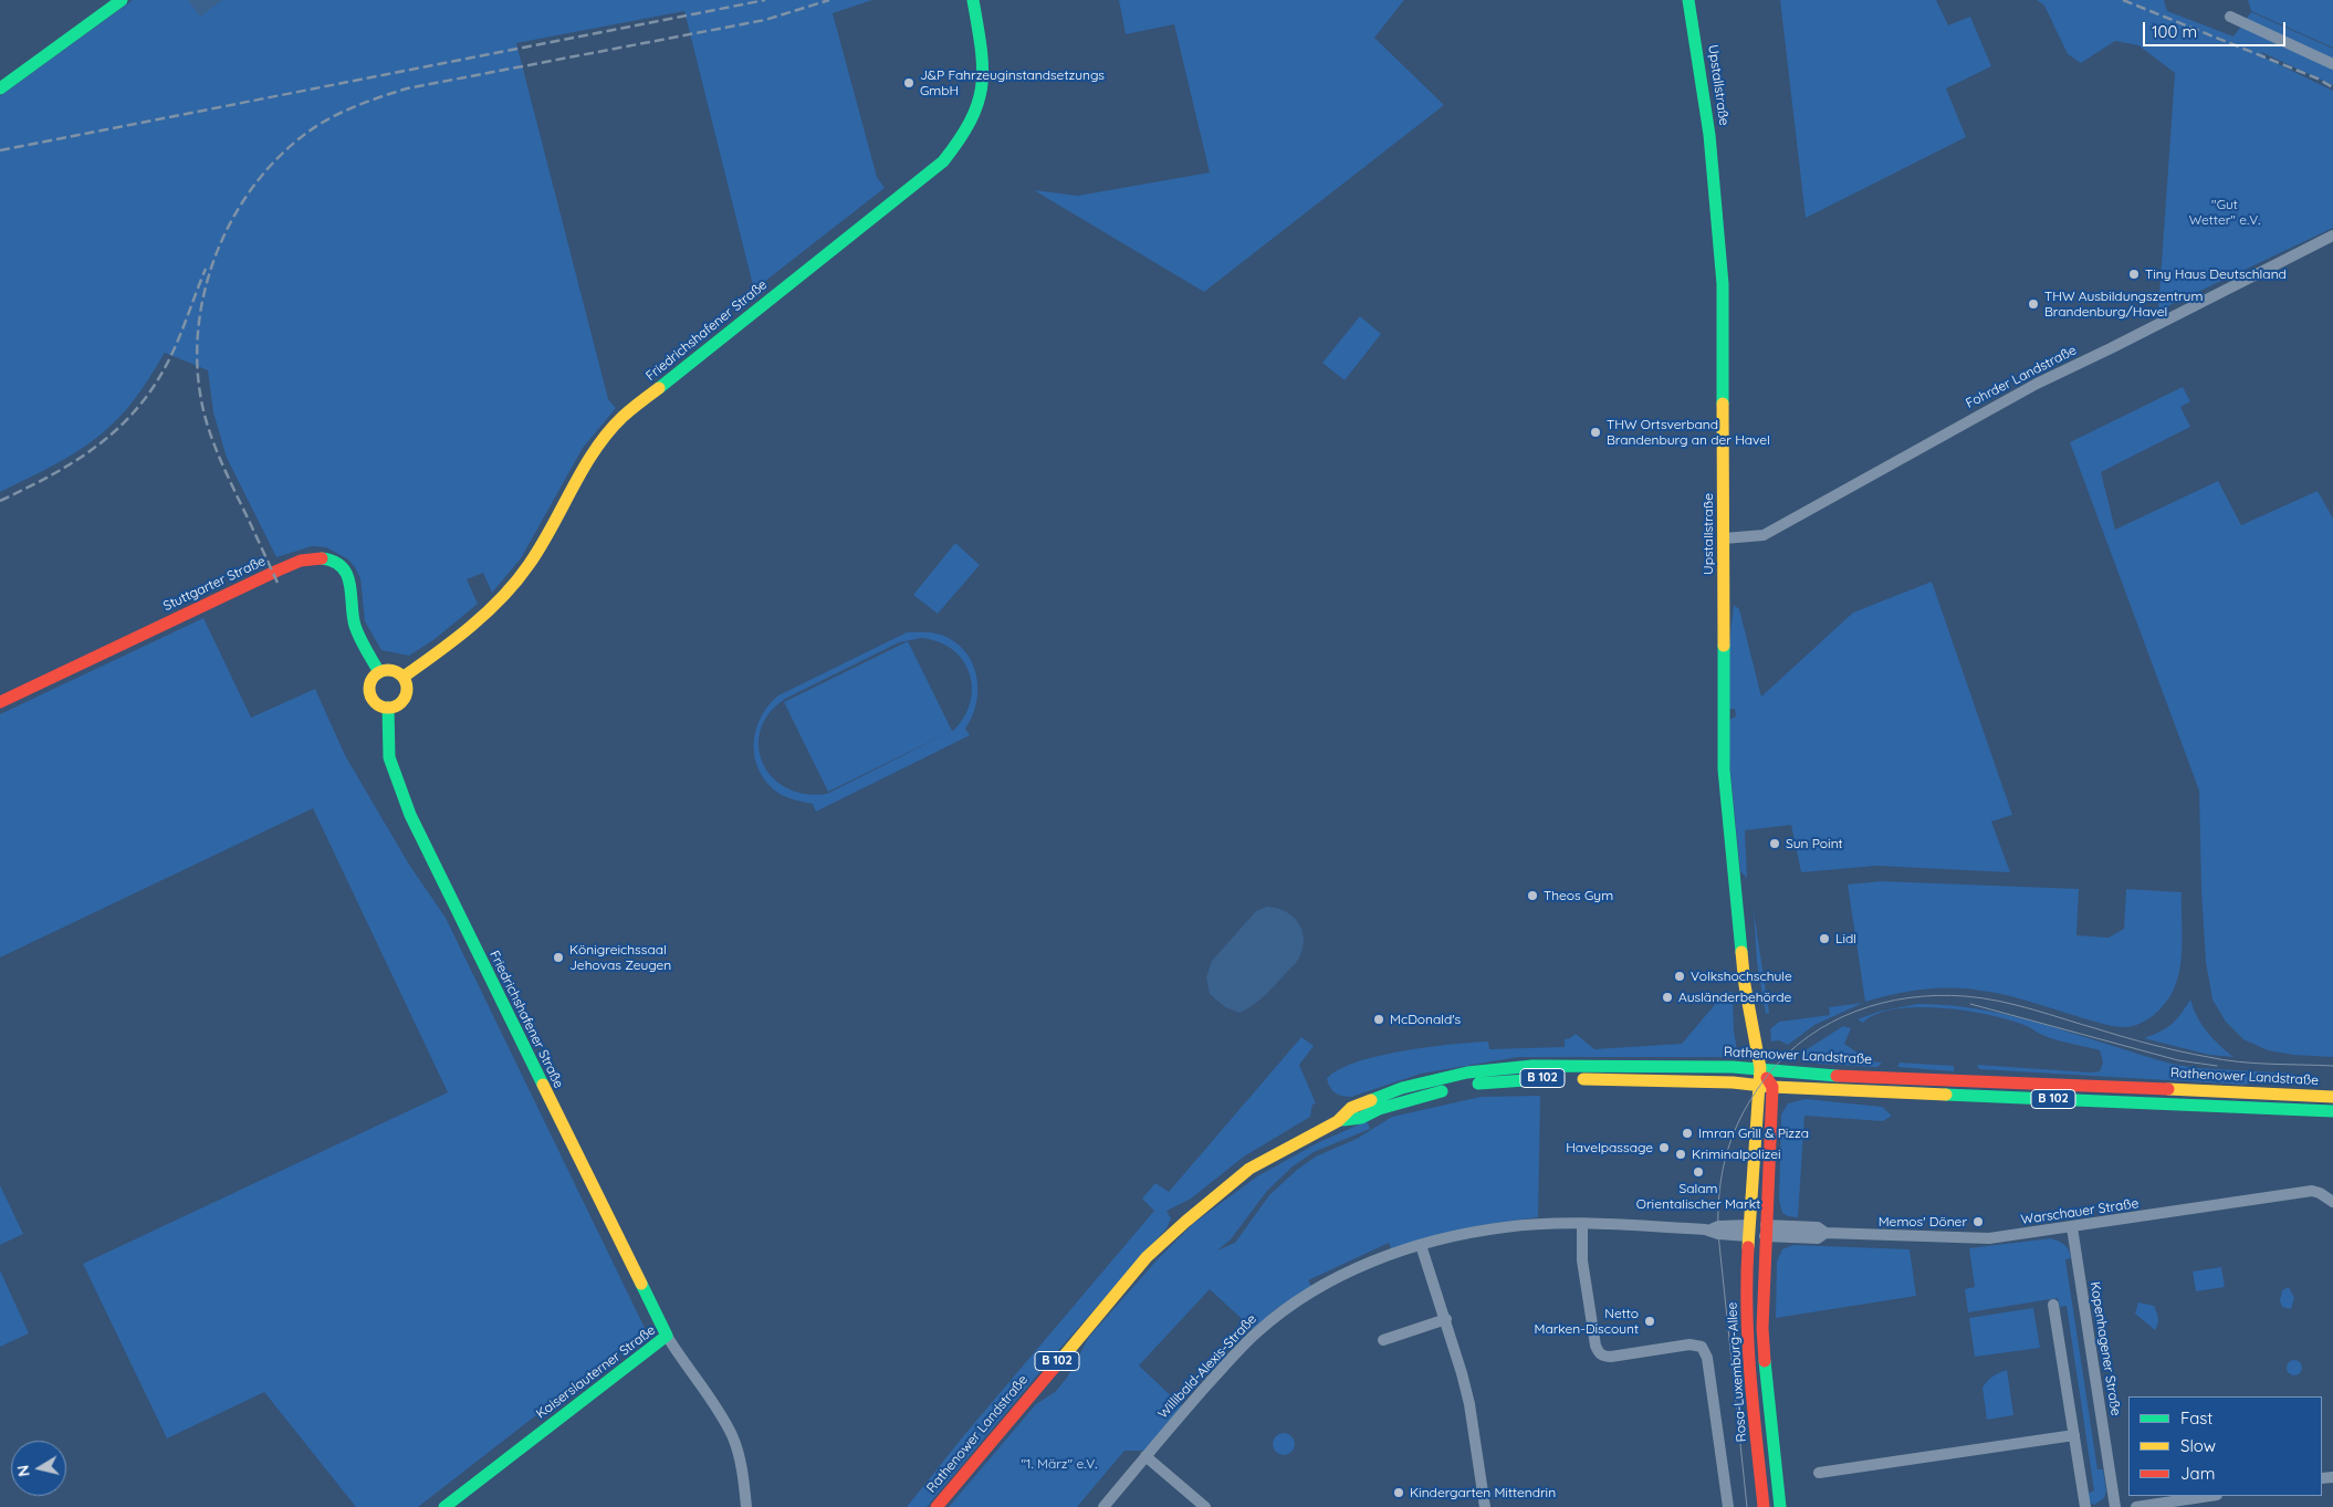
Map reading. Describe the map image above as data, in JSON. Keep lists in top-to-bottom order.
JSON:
{
  "streets": {
    "street": [
      "Upstallstraße",
      "Friedrichshafener Straße",
      "Fohrder Landstraße",
      "Stuttgarter Straße",
      "Rathenower Landstraße",
      "B 102",
      "Warschauer Straße",
      "Kopenhagener Straße",
      "Willibald-Alexis-Straße",
      "Kaiserslauterner Straße",
      "Rosa-Luxemburg-Allee"
    ]
  },
  "crossings": [
    ["Upstallstraße", "Fohrder Landstraße"],
    ["Upstallstraße", "Rathenower Landstraße"],
    ["Upstallstraße", "Rosa-Luxemburg-Allee"],
    ["Friedrichshafener Straße", "Stuttgarter Straße"],
    ["Friedrichshafener Straße", "Kaiserslauterner Straße"],
    ["Rathenower Landstraße", "Rosa-Luxemburg-Allee"],
    ["Warschauer Straße", "Kopenhagener Straße"],
    ["Warschauer Straße", "Rosa-Luxemburg-Allee"],
    ["Willibald-Alexis-Straße", "Rosa-Luxemburg-Allee"]
  ],
  "parks": ["\"Gut Wetter\" e.V.", "\"1. März\" e.V."],
  "places": [
    "J&P Fahrzeuginstandsetzungs GmbH",
    "Tiny Haus Deutschland",
    "THW Ausbildungszentrum Brandenburg/Havel",
    "THW Ortsverband Brandenburg an der Havel",
    "Sun Point",
    "Theos Gym",
    "Lidl",
    "Königreichssaal Jehovas Zeugen",
    "Volkshochschule",
    "Ausländerbehörde",
    "McDonald's",
    "Imran Grill & Pizza",
    "Havelpassage",
    "Kriminalpolizei",
    "Salam Orientalischer Markt",
    "Memos' Döner",
    "Netto Marken-Discount",
    "Kindergarten Mittendrin"
  ],
  "legend": ["Fast", "Slow", "Jam"],
  "scale_bar": "100 m",
  "north": "left"
}
